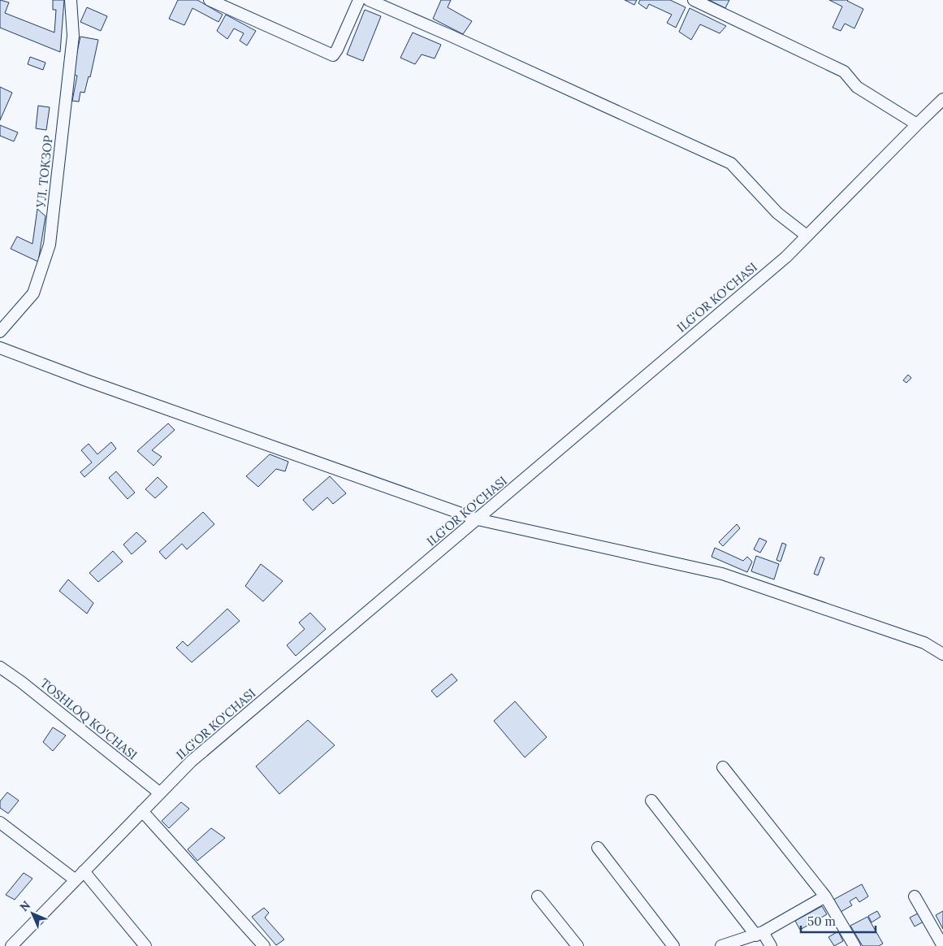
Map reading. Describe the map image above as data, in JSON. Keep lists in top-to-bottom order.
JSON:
{
  "streets": {
    "street": ["УЛ. ТОКЗОР", "ILG'OR KO'CHASI", "TOSHLOQ KO'CHASI"]
  },
  "crossings": [
    ["ILG'OR KO'CHASI", "TOSHLOQ KO'CHASI"]
  ],
  "scale_bar": "50 m",
  "north": "top left"
}
